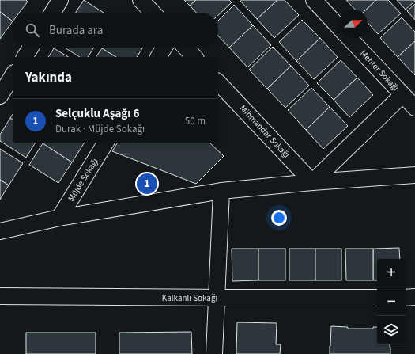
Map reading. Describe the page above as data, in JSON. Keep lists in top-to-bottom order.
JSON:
{
  "streets": {
    "street": [
      "Mehter Sokağı",
      "Mihmandar Sokağı",
      "Müjde Sokağı",
      "Kalkanlı Sokağı"
    ]
  },
  "north": "right",
  "page": {
    "search": "Burada ara",
    "heading": "Yakında",
    "list": [
      {
        "mark": "1",
        "name": "Selçuklu Aşağı 6",
        "note": "Durak · Müjde Sokağı",
        "value": "50 m"
      }
    ],
    "pins": "1",
    "map_buttons": ["+", "−"]
  }
}
